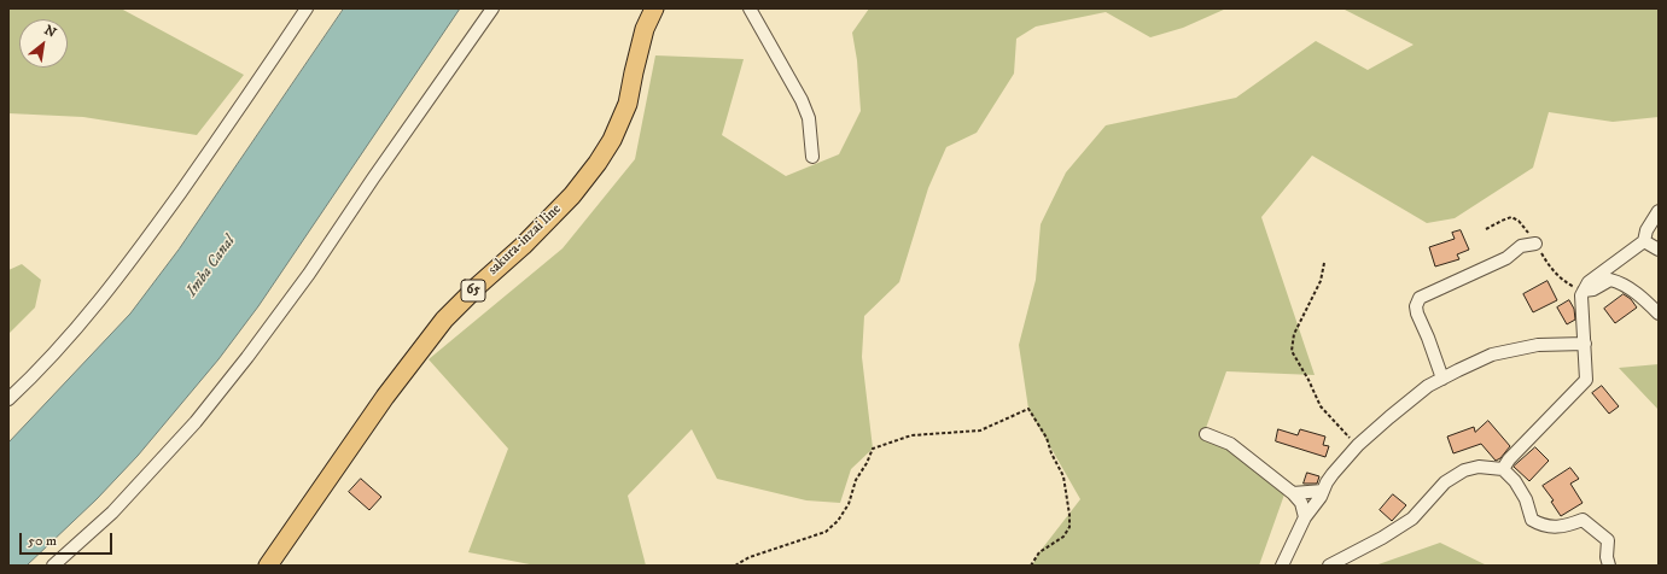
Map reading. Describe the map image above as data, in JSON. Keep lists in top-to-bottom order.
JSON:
{
  "streets": {
    "main road": ["sakura-inzai line", "65"]
  },
  "water": ["Imba Canal"],
  "scale_bar": "50 m",
  "north": "top right"
}
